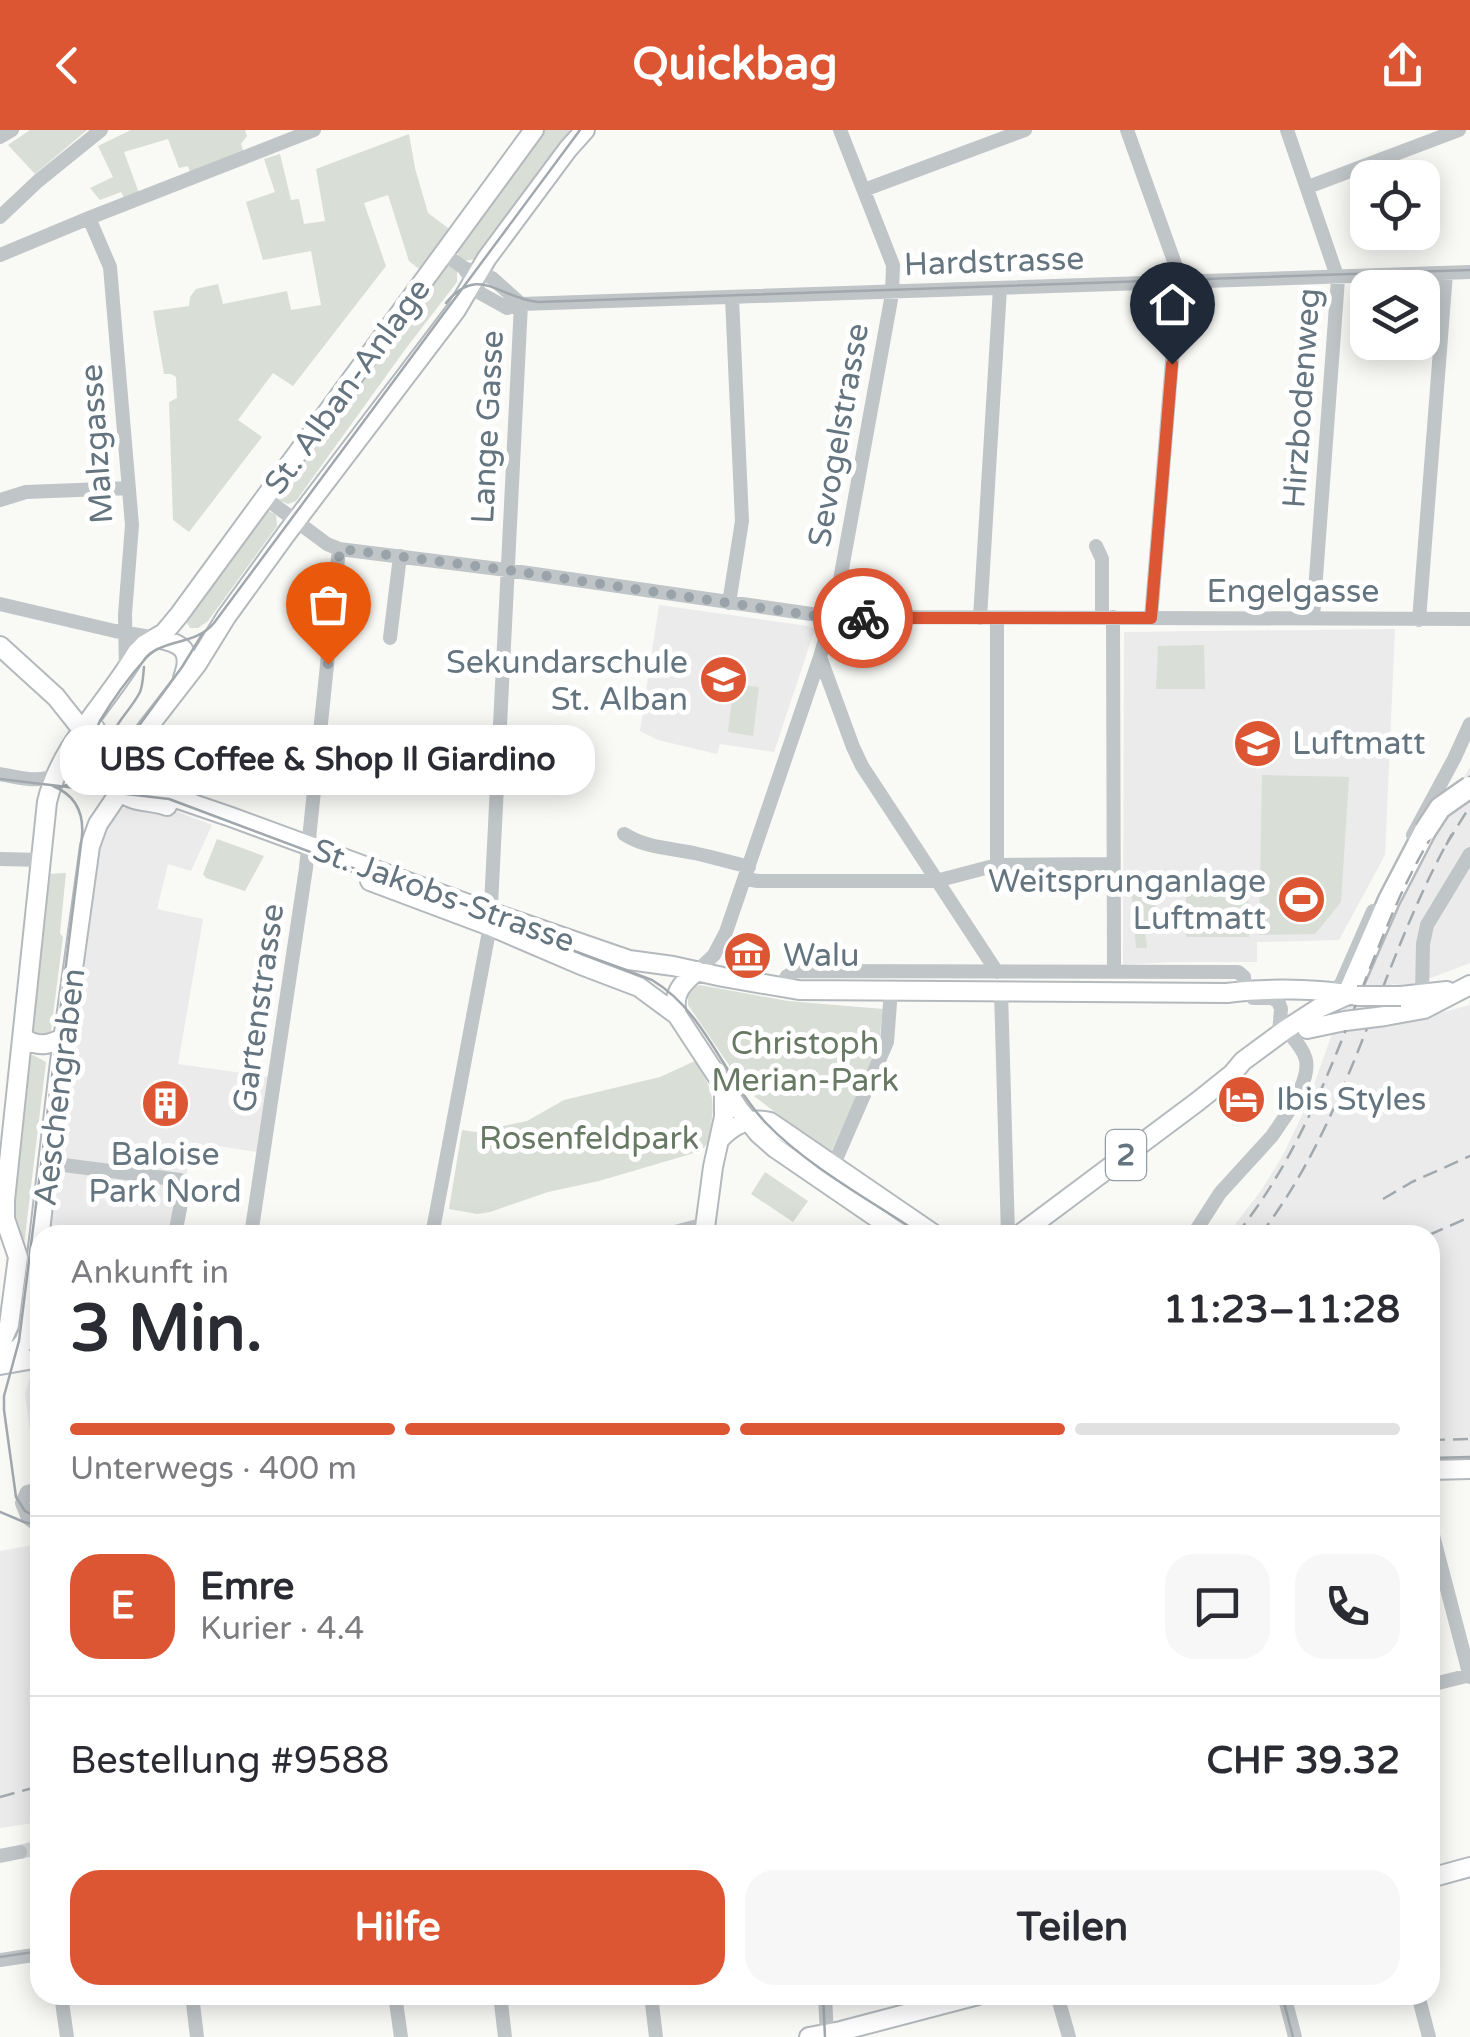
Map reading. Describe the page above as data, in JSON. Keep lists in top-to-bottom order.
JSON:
{
  "streets": {
    "main road": [
      "St. Alban-Anlage",
      "St. Jakobs-Strasse",
      "Aeschengraben",
      "2"
    ],
    "street": [
      "Hardstrasse",
      "Hirzbodenweg",
      "Lange Gasse",
      "Sevogelstrasse",
      "Malzgasse",
      "Engelgasse",
      "Gartenstrasse"
    ]
  },
  "crossings": [
    ["Hardstrasse", "St. Alban-Anlage"],
    ["Hardstrasse", "Hirzbodenweg"],
    ["Hardstrasse", "Lange Gasse"],
    ["Hardstrasse", "Sevogelstrasse"],
    ["St. Alban-Anlage", "Malzgasse"],
    ["St. Alban-Anlage", "Engelgasse"],
    ["St. Alban-Anlage", "St. Jakobs-Strasse"],
    ["St. Alban-Anlage", "Aeschengraben"],
    ["Hirzbodenweg", "Engelgasse"],
    ["Lange Gasse", "Engelgasse"],
    ["Lange Gasse", "St. Jakobs-Strasse"],
    ["Sevogelstrasse", "Engelgasse"],
    ["Sevogelstrasse", "St. Jakobs-Strasse"],
    ["Engelgasse", "Gartenstrasse"],
    ["St. Jakobs-Strasse", "Gartenstrasse"],
    ["St. Jakobs-Strasse", "2"]
  ],
  "parks": ["Christoph Merian-Park", "Rosenfeldpark"],
  "places": {
    "other": ["UBS Coffee & Shop Il Giardino"],
    "school or university": ["Sekundarschule St. Alban", "Luftmatt"],
    "sports": ["Weitsprunganlage Luftmatt"],
    "museum": ["Walu"],
    "hotel": ["Ibis Styles"],
    "building": ["Baloise Park Nord"]
  },
  "page": {
    "header": "Quickbag",
    "bubble": "UBS Coffee & Shop Il Giardino",
    "heading": ["3 Min.", "Ankunft in", "11:23–11:28"],
    "panel": [
      "Emre",
      "Kurier · 4.4",
      "Bestellung #9588",
      "CHF 39.32"
    ],
    "bar": "Unterwegs · 400 m",
    "round": "E",
    "buttons": ["Hilfe", "Teilen"]
  }
}
